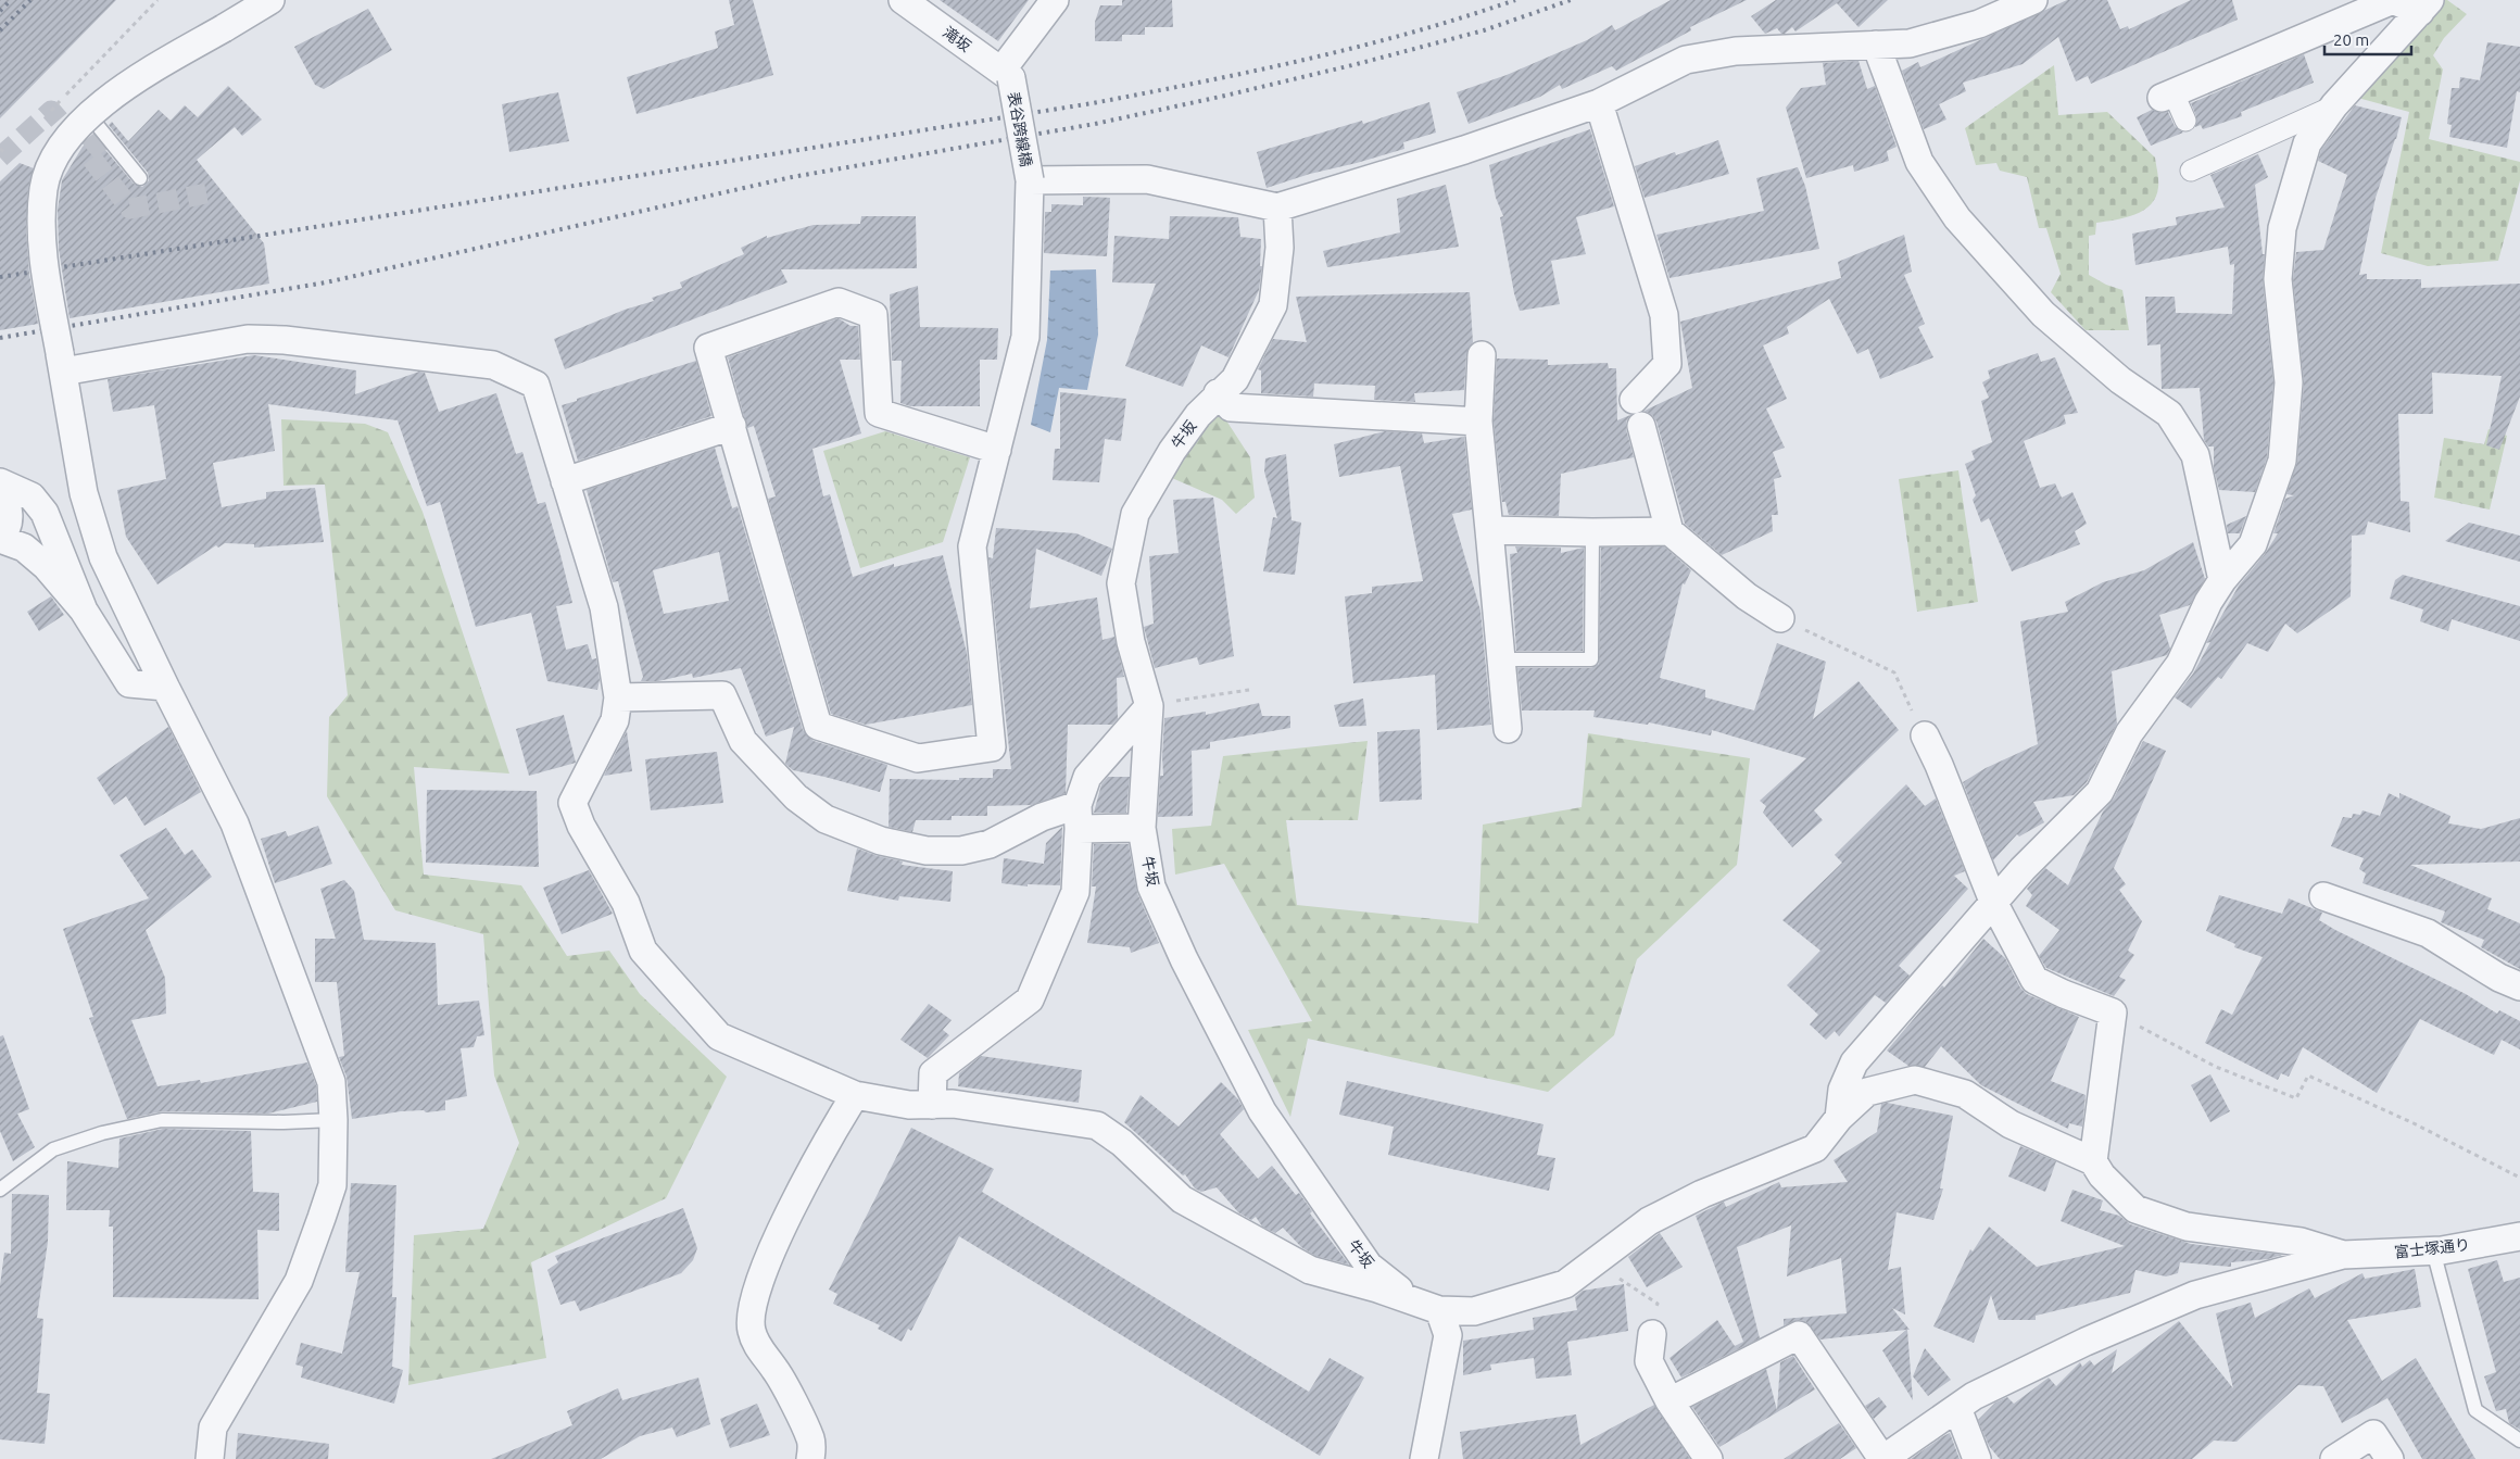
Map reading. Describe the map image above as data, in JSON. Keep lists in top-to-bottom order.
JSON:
{
  "streets": {
    "street": [
      "滝坂",
      "表谷跨線橋",
      "牛坂",
      "富士塚通り"
    ]
  },
  "crossings": [
    ["滝坂", "表谷跨線橋"]
  ],
  "scale_bar": "20 m"
}
